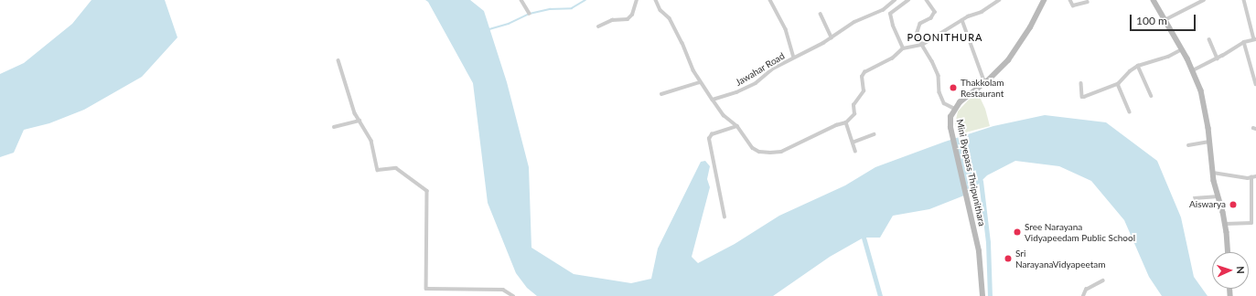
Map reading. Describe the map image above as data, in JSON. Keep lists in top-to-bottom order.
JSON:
{
  "streets": {
    "main road": ["Mini Byepass Thripunithara"],
    "street": ["Jawahar Road"]
  },
  "districts": ["POONITHURA"],
  "places": [
    "Thakkolam Restaurant",
    "Aiswarya",
    "Sree Narayana Vidyapeedam Public School",
    "Sri NarayanaVidyapeetam"
  ],
  "scale_bar": "100 m",
  "north": "right"
}
